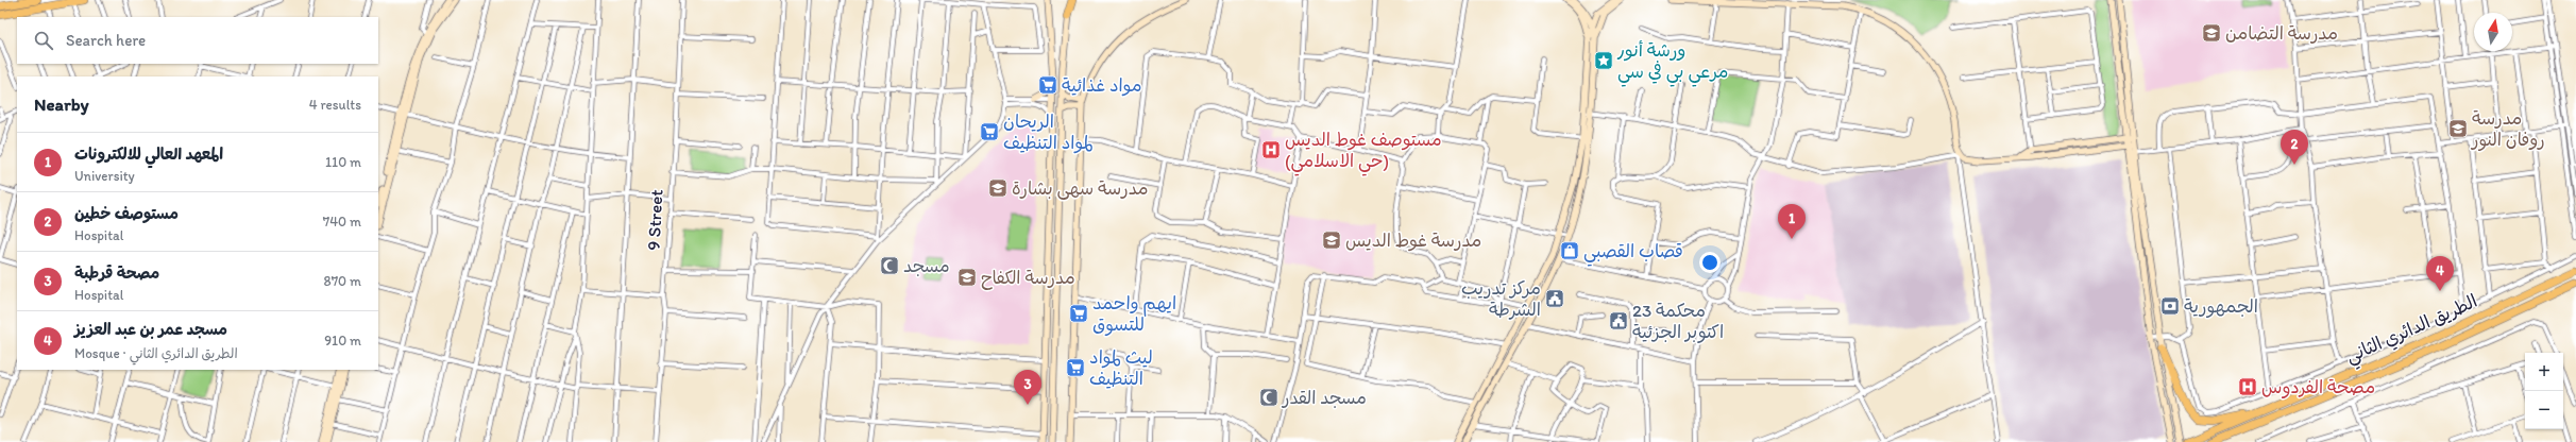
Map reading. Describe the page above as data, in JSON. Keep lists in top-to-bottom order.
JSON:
{
  "streets": {
    "highway": ["الطريق الدائري الثاني"],
    "street": ["9 Street"]
  },
  "places": {
    "school or university": [
      "مدرسة التضامن",
      "مدرسة روفان النور",
      "مدرسة سهى بشارة",
      "مدرسة غوط الديس",
      "مدرسة الكفاح"
    ],
    "place": ["ورشة أنور مرعي بي في سي"],
    "supermarket": [
      "مواد غذائية",
      "الريحان لمواد التنظيف",
      "ايهم واحمد للتسوق",
      "ليث لمواد التنظيف"
    ],
    "hospital": ["مستوصف غوط الديس (حي الاسلامي)", "مصحة الفردوس"],
    "shop": ["قصاب القصبي"],
    "mosque": ["مسجد", "مسجد القدر"],
    "public building": ["مركز تدريب الشرطة", "محكمة 23 اكتوبر الجزئية"],
    "bank": ["الجمهورية"]
  },
  "north": "top",
  "page": {
    "search": "Search here",
    "heading": ["Nearby", "4 results"],
    "pins": [
      "2",
      "1",
      "4",
      "3"
    ],
    "list": [
      {
        "mark": "1",
        "name": "المعهد العالي للالكترونات",
        "note": "University",
        "value": "110 m"
      },
      {
        "mark": "2",
        "name": "مستوصف خطين",
        "note": "Hospital",
        "value": "740 m"
      },
      {
        "mark": "3",
        "name": "مصحة قرطبة",
        "note": "Hospital",
        "value": "870 m"
      },
      {
        "mark": "4",
        "name": "مسجد عمر بن عبد العزيز",
        "note": "Mosque · الطريق الدائري الثاني",
        "value": "910 m"
      }
    ],
    "map_buttons": ["+", "−"]
  }
}
